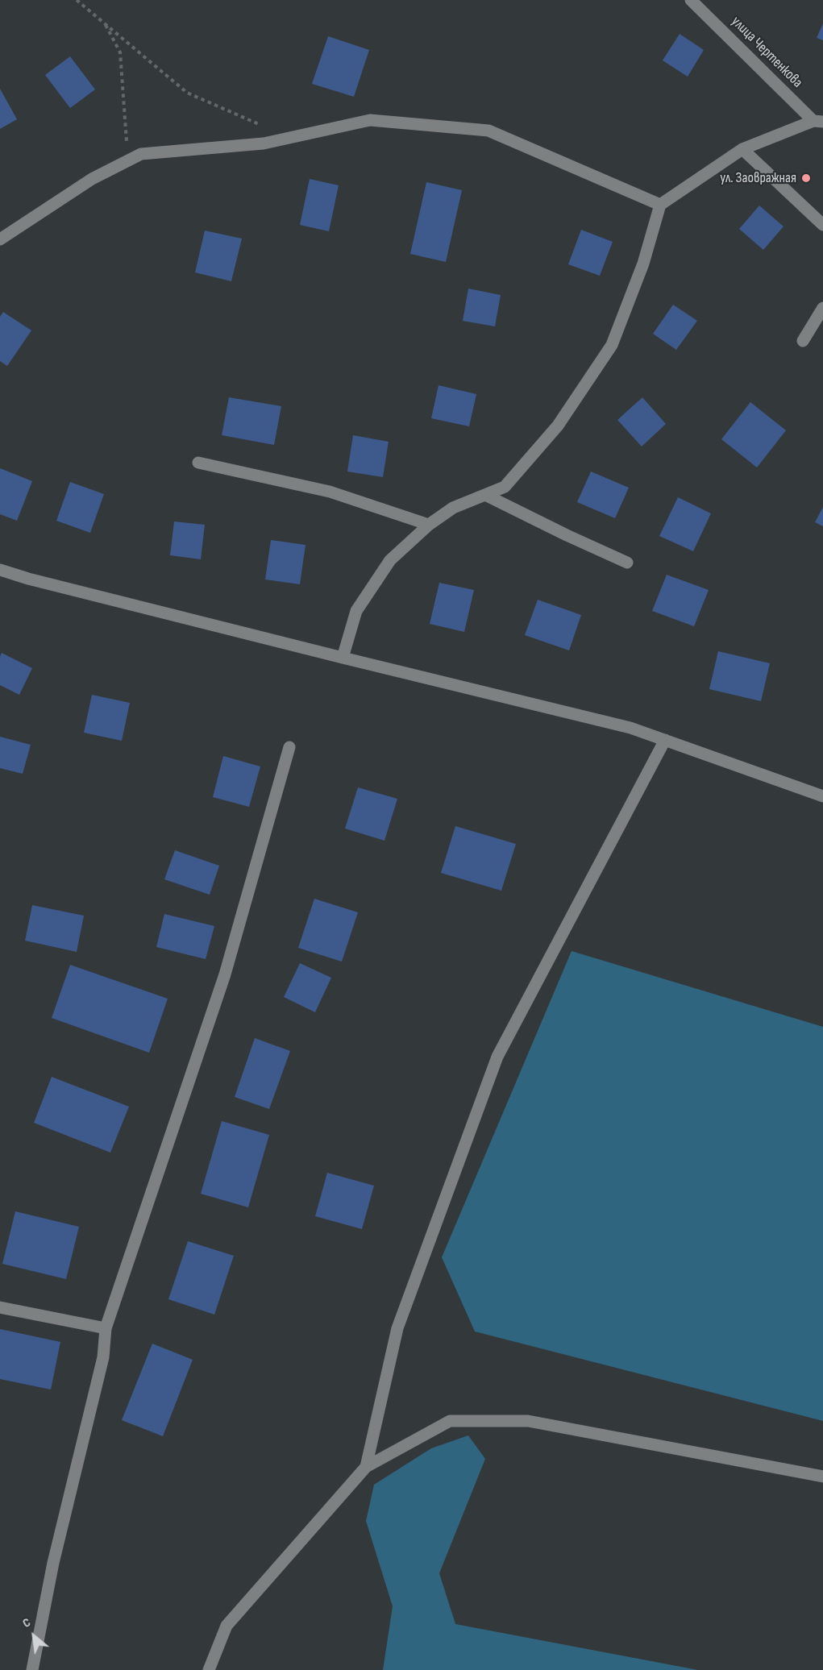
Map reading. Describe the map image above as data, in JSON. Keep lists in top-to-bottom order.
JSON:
{
  "streets": {
    "street": ["улица Чертенкова"]
  },
  "places": ["ул. Заовражная"],
  "north": "top left"
}
